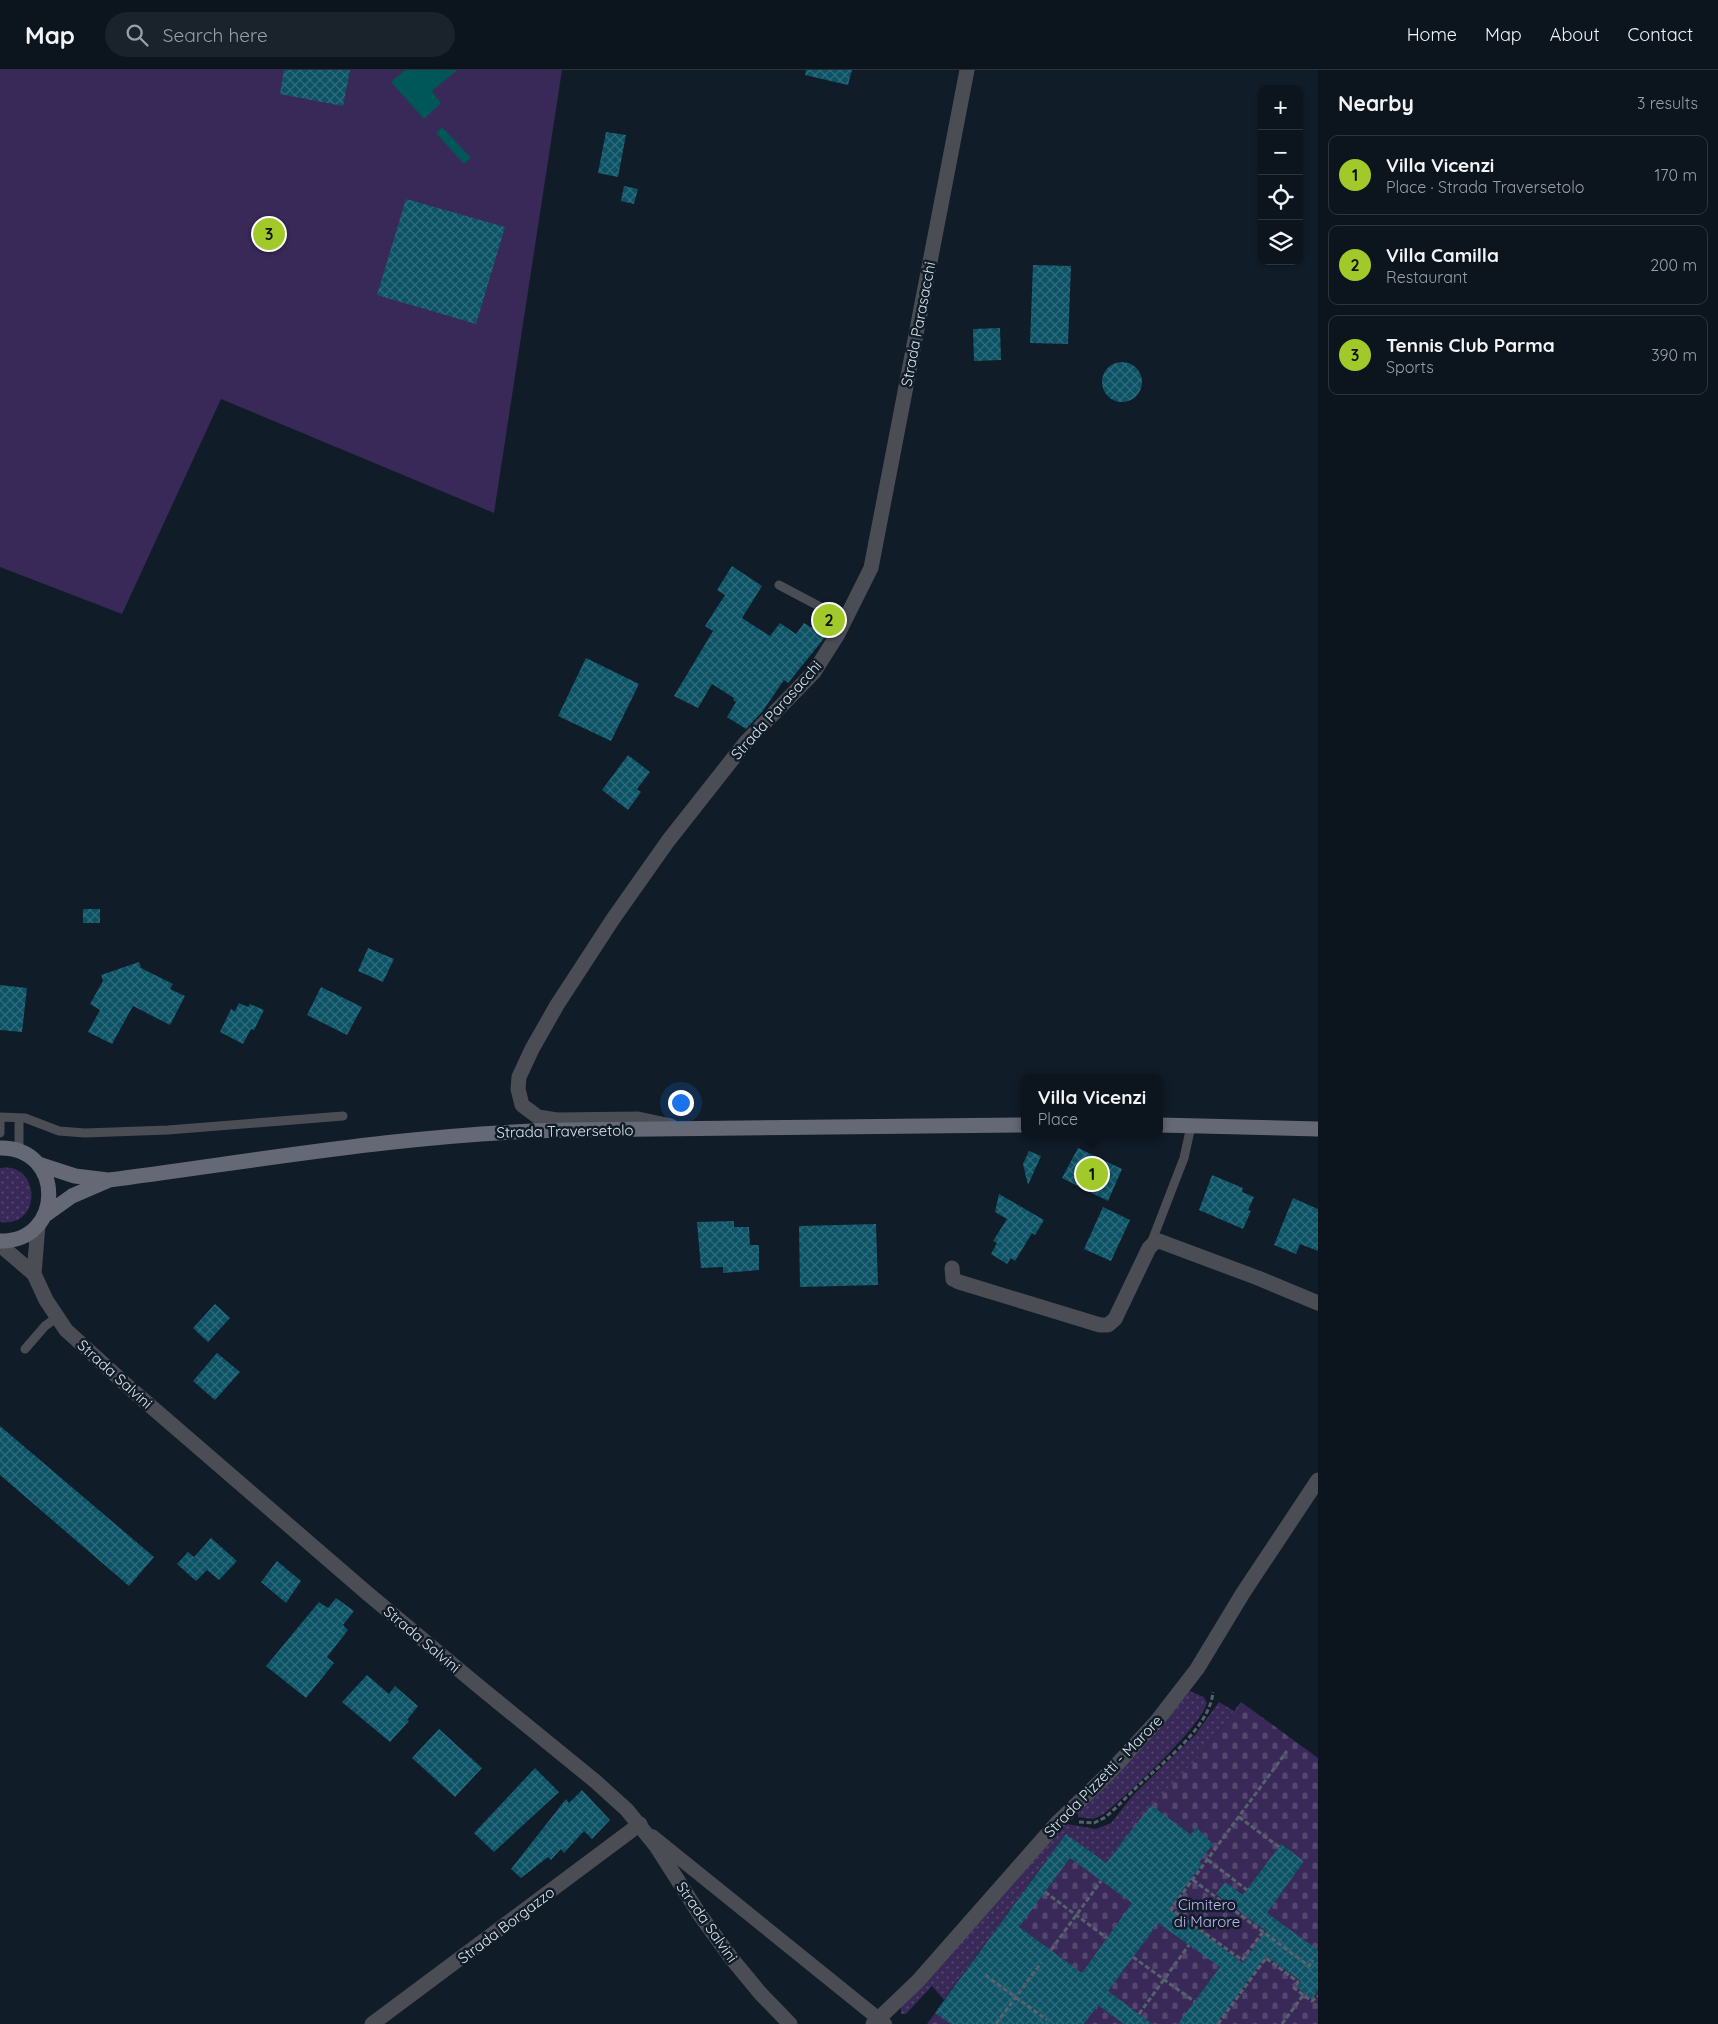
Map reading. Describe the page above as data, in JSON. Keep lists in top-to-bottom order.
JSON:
{
  "streets": {
    "main road": ["Strada Traversetolo"],
    "street": [
      "Strada Parasacchi",
      "Strada Salvini",
      "Strada Pizzetti - Marore",
      "Strada Borgazzo"
    ]
  },
  "crossings": [
    ["Strada Parasacchi", "Strada Traversetolo"],
    ["Strada Traversetolo", "Strada Salvini"],
    ["Strada Salvini", "Strada Borgazzo"]
  ],
  "parks": ["Cimitero di Marore"],
  "page": {
    "header": "Map",
    "search": "Search here",
    "nav": [
      "Home",
      "Map",
      "About",
      "Contact"
    ],
    "heading": ["Nearby", "3 results"],
    "map_buttons": ["+", "−"],
    "list": [
      {
        "mark": "1",
        "name": "Villa Vicenzi",
        "note": "Place · Strada Traversetolo",
        "value": "170 m"
      },
      {
        "mark": "2",
        "name": "Villa Camilla",
        "note": "Restaurant",
        "value": "200 m"
      },
      {
        "mark": "3",
        "name": "Tennis Club Parma",
        "note": "Sports",
        "value": "390 m"
      }
    ],
    "pins": ["3", "2", "1"],
    "popup": ["Villa Vicenzi", "Place"]
  }
}
